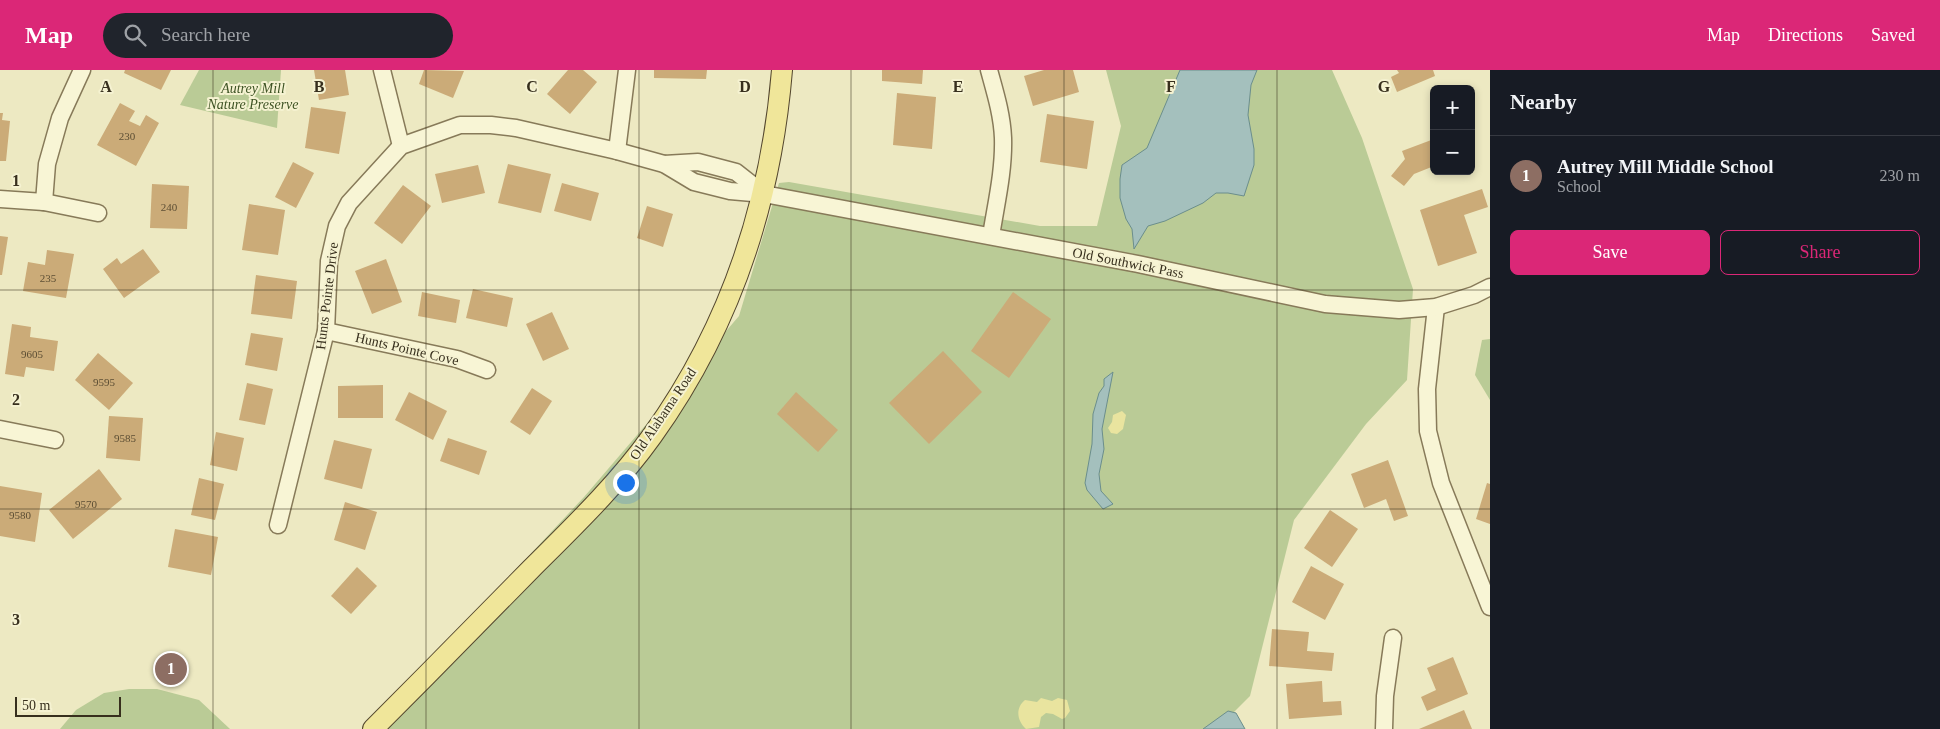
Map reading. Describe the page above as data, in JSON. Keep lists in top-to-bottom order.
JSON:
{
  "streets": {
    "main road": ["Old Alabama Road"],
    "street": ["Old Southwick Pass", "Hunts Pointe Drive", "Hunts Pointe Cove"]
  },
  "crossings": [
    ["Old Southwick Pass", "Hunts Pointe Drive"],
    ["Old Southwick Pass", "Old Alabama Road"],
    ["Hunts Pointe Drive", "Hunts Pointe Cove"],
    ["Hunts Pointe Drive", "Old Alabama Road"]
  ],
  "parks": ["Autrey Mill Nature Preserve"],
  "house_numbers": [
    "230",
    "240",
    "235",
    "9605",
    "9595",
    "9585",
    "9570",
    "9580"
  ],
  "scale_bar": "50 m",
  "page": {
    "header": "Map",
    "search": "Search here",
    "nav": ["Map", "Directions", "Saved"],
    "heading": "Nearby",
    "map_buttons": ["+", "−"],
    "list": [
      {
        "mark": "1",
        "name": "Autrey Mill Middle School",
        "note": "School",
        "value": "230 m"
      }
    ],
    "buttons": ["Save", "Share"],
    "pins": "1",
    "scale": "50 m"
  },
  "grid": {
    "columns": [
      "A",
      "B",
      "C",
      "D",
      "E",
      "F",
      "G"
    ],
    "rows": ["1", "2", "3"]
  }
}
